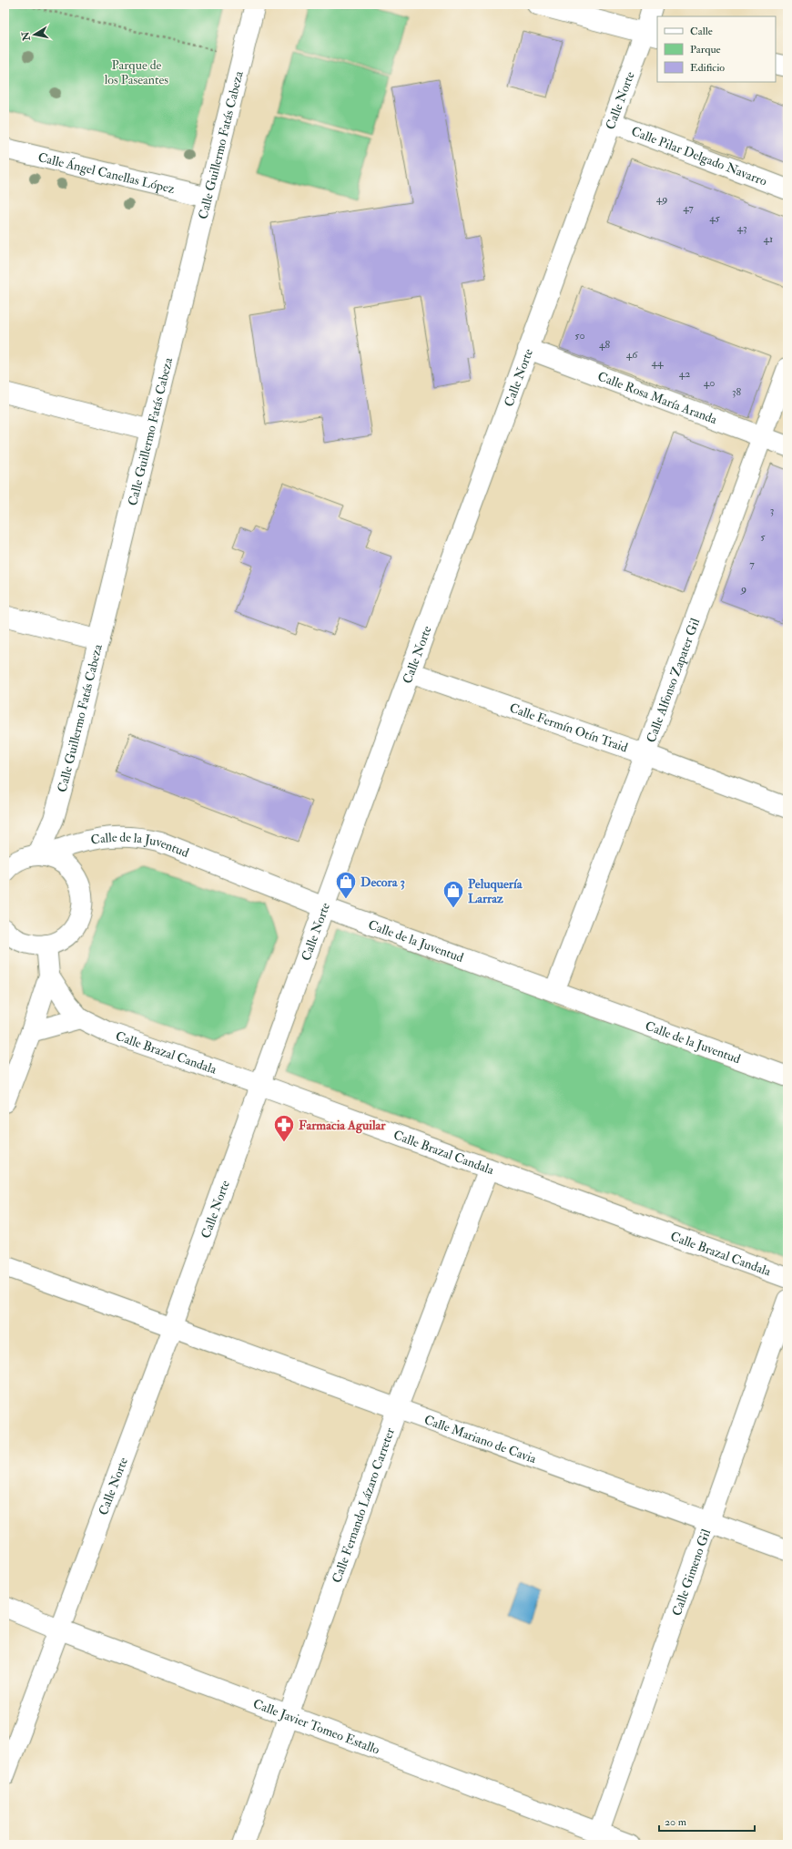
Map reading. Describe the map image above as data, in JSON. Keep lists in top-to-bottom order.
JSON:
{
  "streets": {
    "street": [
      "Calle Norte",
      "Calle Guillermo Fatás Cabeza",
      "Calle Pilar Delgado Navarro",
      "Calle Ángel Canellas López",
      "Calle Rosa María Aranda",
      "Calle Alfonso Zapater Gil",
      "Calle Fermín Otín Traid",
      "Calle de la Juventud",
      "Calle Brazal Candala",
      "Calle Mariano de Cavia",
      "Calle Fernando Lázaro Carreter",
      "Calle Gimeno Gil",
      "Calle Javier Tomeo Estallo"
    ]
  },
  "crossings": [
    ["Calle Norte", "Calle Pilar Delgado Navarro"],
    ["Calle Norte", "Calle Rosa María Aranda"],
    ["Calle Norte", "Calle Fermín Otín Traid"],
    ["Calle Norte", "Calle de la Juventud"],
    ["Calle Norte", "Calle Brazal Candala"],
    ["Calle Norte", "Calle Mariano de Cavia"],
    ["Calle Norte", "Calle Javier Tomeo Estallo"],
    ["Calle Guillermo Fatás Cabeza", "Calle Ángel Canellas López"],
    ["Calle Guillermo Fatás Cabeza", "Calle de la Juventud"],
    ["Calle Rosa María Aranda", "Calle Alfonso Zapater Gil"],
    ["Calle Alfonso Zapater Gil", "Calle Fermín Otín Traid"],
    ["Calle Alfonso Zapater Gil", "Calle de la Juventud"],
    ["Calle Brazal Candala", "Calle Fernando Lázaro Carreter"],
    ["Calle Mariano de Cavia", "Calle Fernando Lázaro Carreter"],
    ["Calle Mariano de Cavia", "Calle Gimeno Gil"],
    ["Calle Fernando Lázaro Carreter", "Calle Javier Tomeo Estallo"],
    ["Calle Gimeno Gil", "Calle Javier Tomeo Estallo"]
  ],
  "parks": ["Parque de los Paseantes"],
  "places": {
    "shop": ["Decora 3", "Peluquería Larraz"],
    "pharmacy": ["Farmacia Aguilar"]
  },
  "house_numbers": [
    "49",
    "47",
    "45",
    "43",
    "41",
    "50",
    "48",
    "46",
    "44",
    "42",
    "40",
    "38",
    "3",
    "5",
    "7",
    "9"
  ],
  "legend": ["Calle", "Parque", "Edificio"],
  "scale_bar": "20 m",
  "north": "left"
}
